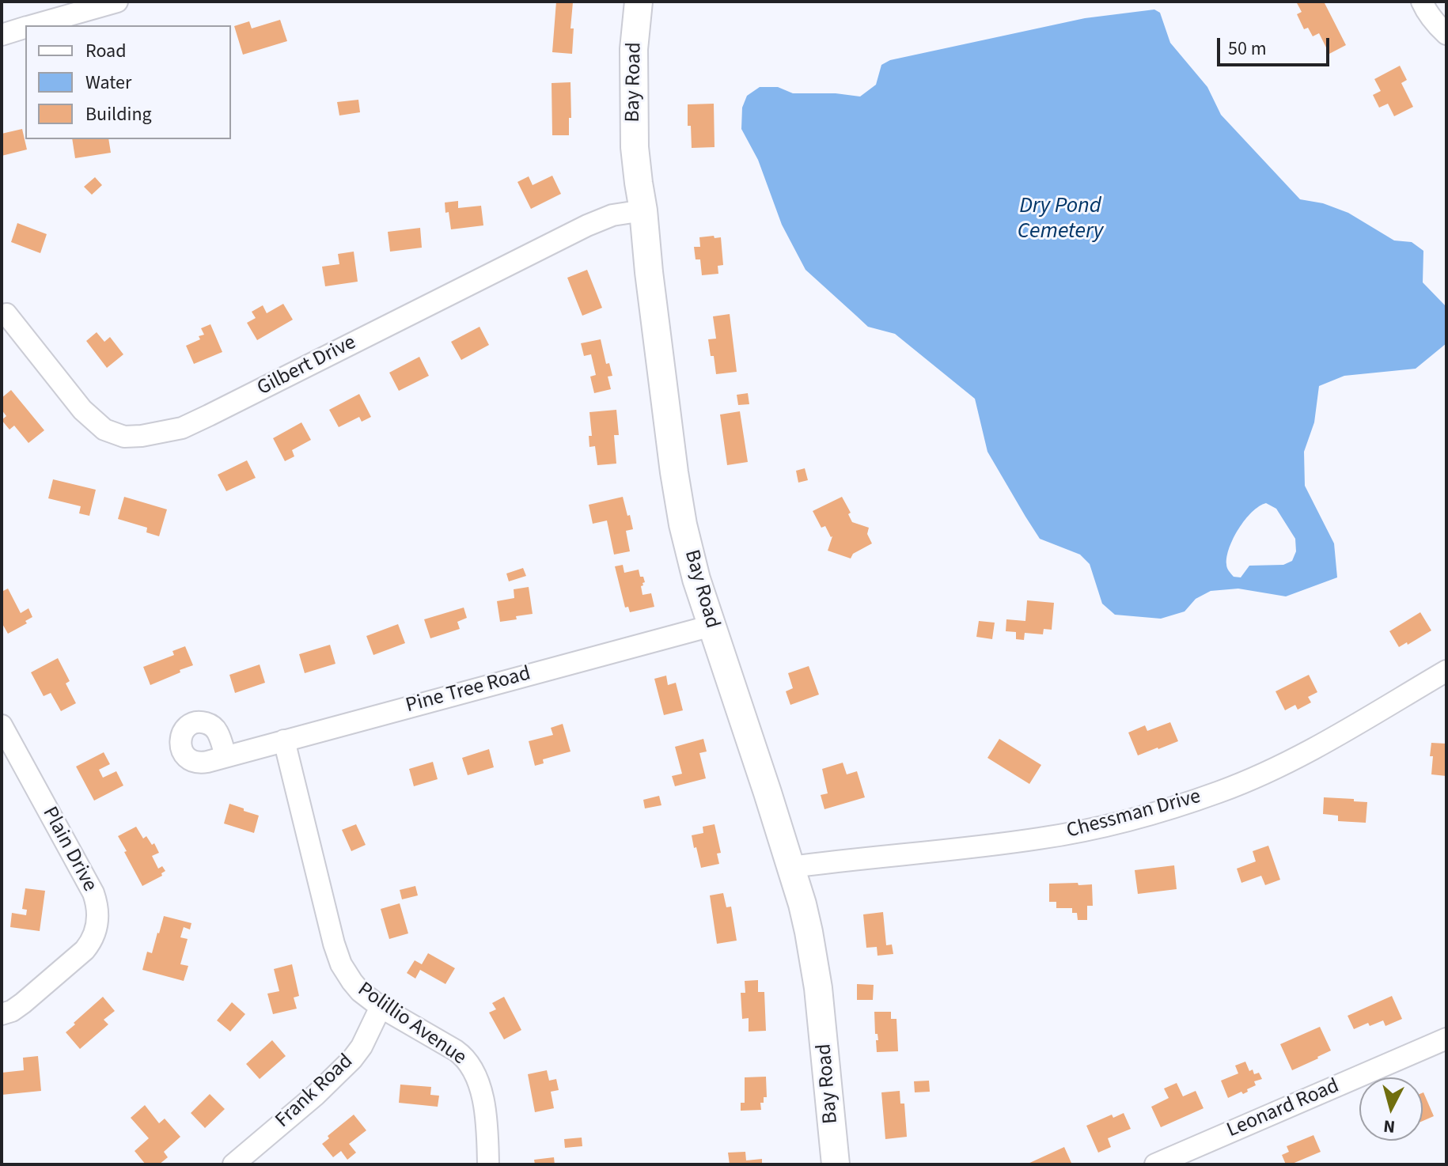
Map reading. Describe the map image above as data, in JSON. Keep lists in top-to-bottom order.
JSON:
{
  "streets": {
    "main road": ["Bay Road"],
    "street": [
      "Gilbert Drive",
      "Pine Tree Road",
      "Chessman Drive",
      "Plain Drive",
      "Polillio Avenue",
      "Frank Road",
      "Leonard Road"
    ]
  },
  "crossings": [
    ["Bay Road", "Gilbert Drive"],
    ["Bay Road", "Pine Tree Road"],
    ["Bay Road", "Chessman Drive"],
    ["Pine Tree Road", "Polillio Avenue"],
    ["Polillio Avenue", "Frank Road"]
  ],
  "water": ["Dry Pond Cemetery"],
  "legend": ["Road", "Water", "Building"],
  "scale_bar": "50 m",
  "north": "bottom"
}
